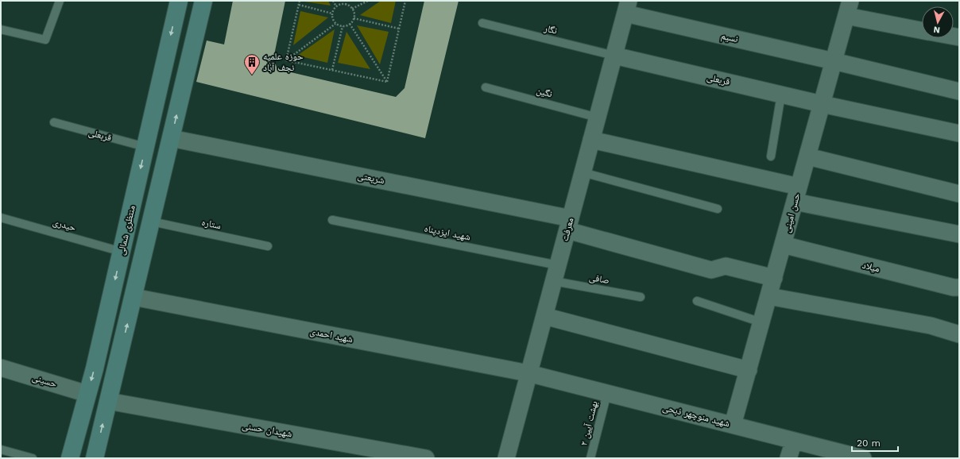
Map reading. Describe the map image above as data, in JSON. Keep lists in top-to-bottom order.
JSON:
{
  "streets": {
    "main road": ["منتظری شمالی"],
    "street": [
      "نسیم",
      "قربعلی",
      "شریعتی",
      "حسن امینی",
      "معرفت",
      "میلاد",
      "شهید احمدی",
      "حسینی",
      "شهید منوچهر ذبحی",
      "شهیدان حسنی"
    ],
    "lane": [
      "نگار",
      "نگین",
      "ستاره",
      "حیدری",
      "شهید ایزدپناه",
      "صافی",
      "بهشت آیین ۲"
    ]
  },
  "crossings": [
    ["نگار", "قربعلی"],
    ["نگار", "معرفت"],
    ["نسیم", "حسن امینی"],
    ["نسیم", "معرفت"],
    ["قربعلی", "حسن امینی"],
    ["قربعلی", "معرفت"],
    ["قربعلی", "منتظری شمالی"],
    ["نگین", "معرفت"],
    ["شریعتی", "حسن امینی"],
    ["شریعتی", "معرفت"],
    ["حسن امینی", "میلاد"],
    ["حسن امینی", "شهید منوچهر ذبحی"],
    ["حیدری", "منتظری شمالی"],
    ["معرفت", "شهید ایزدپناه"],
    ["معرفت", "صافی"],
    ["معرفت", "شهید احمدی"],
    ["معرفت", "شهید منوچهر ذبحی"],
    ["منتظری شمالی", "حسینی"],
    ["شهید احمدی", "شهید منوچهر ذبحی"],
    ["شهید منوچهر ذبحی", "بهشت آیین ۲"]
  ],
  "places": {
    "building": ["حوزه علمیه نجف آباد"]
  },
  "scale_bar": "20 m",
  "north": "bottom"
}
